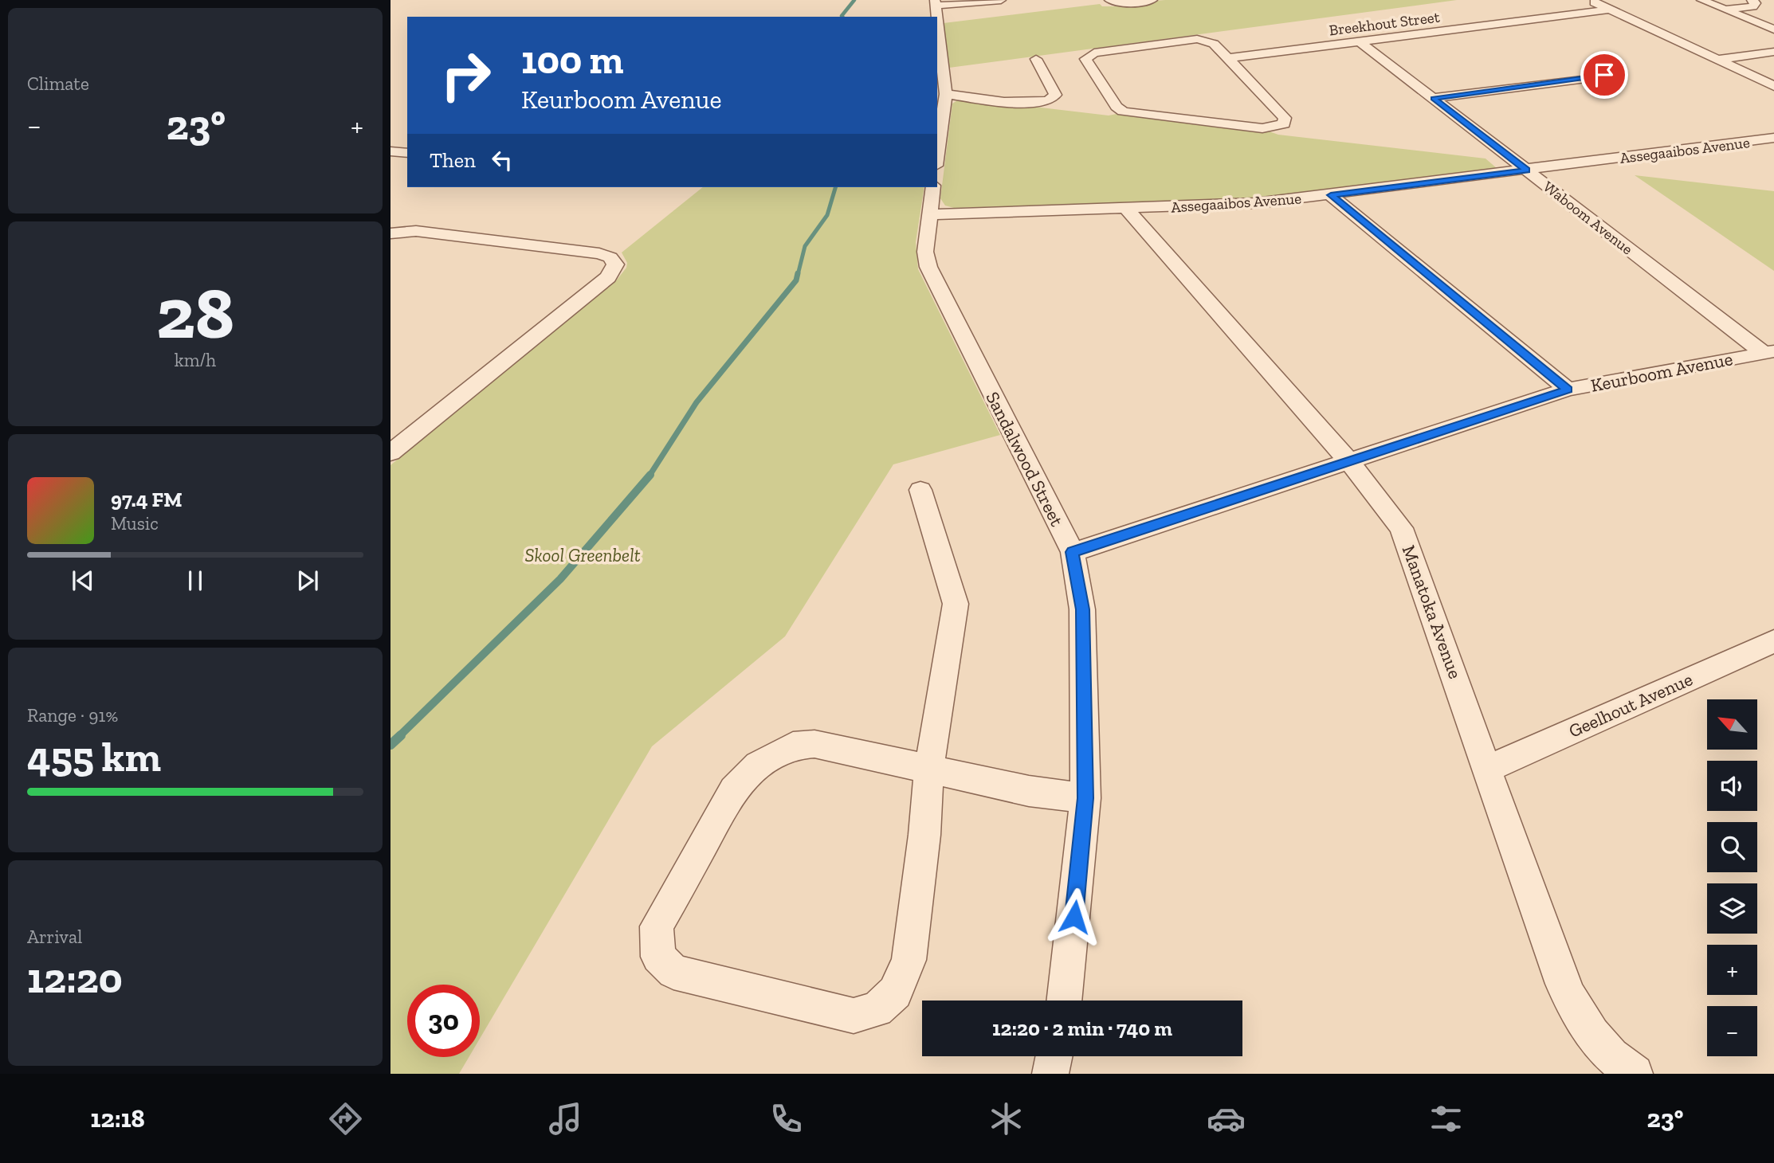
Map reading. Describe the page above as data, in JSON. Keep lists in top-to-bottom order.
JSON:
{
  "streets": {
    "street": [
      "Breekhout Street",
      "Assegaaibos Avenue",
      "Waboom Avenue",
      "Keurboom Avenue",
      "Sandalwood Street",
      "Manatoka Avenue",
      "Geelhout Avenue"
    ]
  },
  "crossings": [
    ["Breekhout Street", "Waboom Avenue"],
    ["Assegaaibos Avenue", "Waboom Avenue"],
    ["Assegaaibos Avenue", "Sandalwood Street"],
    ["Assegaaibos Avenue", "Manatoka Avenue"],
    ["Waboom Avenue", "Keurboom Avenue"],
    ["Keurboom Avenue", "Sandalwood Street"],
    ["Keurboom Avenue", "Manatoka Avenue"],
    ["Manatoka Avenue", "Geelhout Avenue"]
  ],
  "parks": ["Skool Greenbelt"],
  "north": "top left",
  "page": {
    "tile": [
      "Climate",
      ["28", "km/h"],
      ["Range · 91%", "455 km"],
      ["Arrival", "12:20"]
    ],
    "turn": ["100 m", "Keurboom Avenue"],
    "heat": ["−", "23°", "+"],
    "then": "Then",
    "song": ["97.4 FM", "Music"],
    "map_buttons": ["+", "−"],
    "limit": "30",
    "trip": "12:20 · 2 min · 740 m",
    "tabs": ["12:18", "23°"]
  }
}
